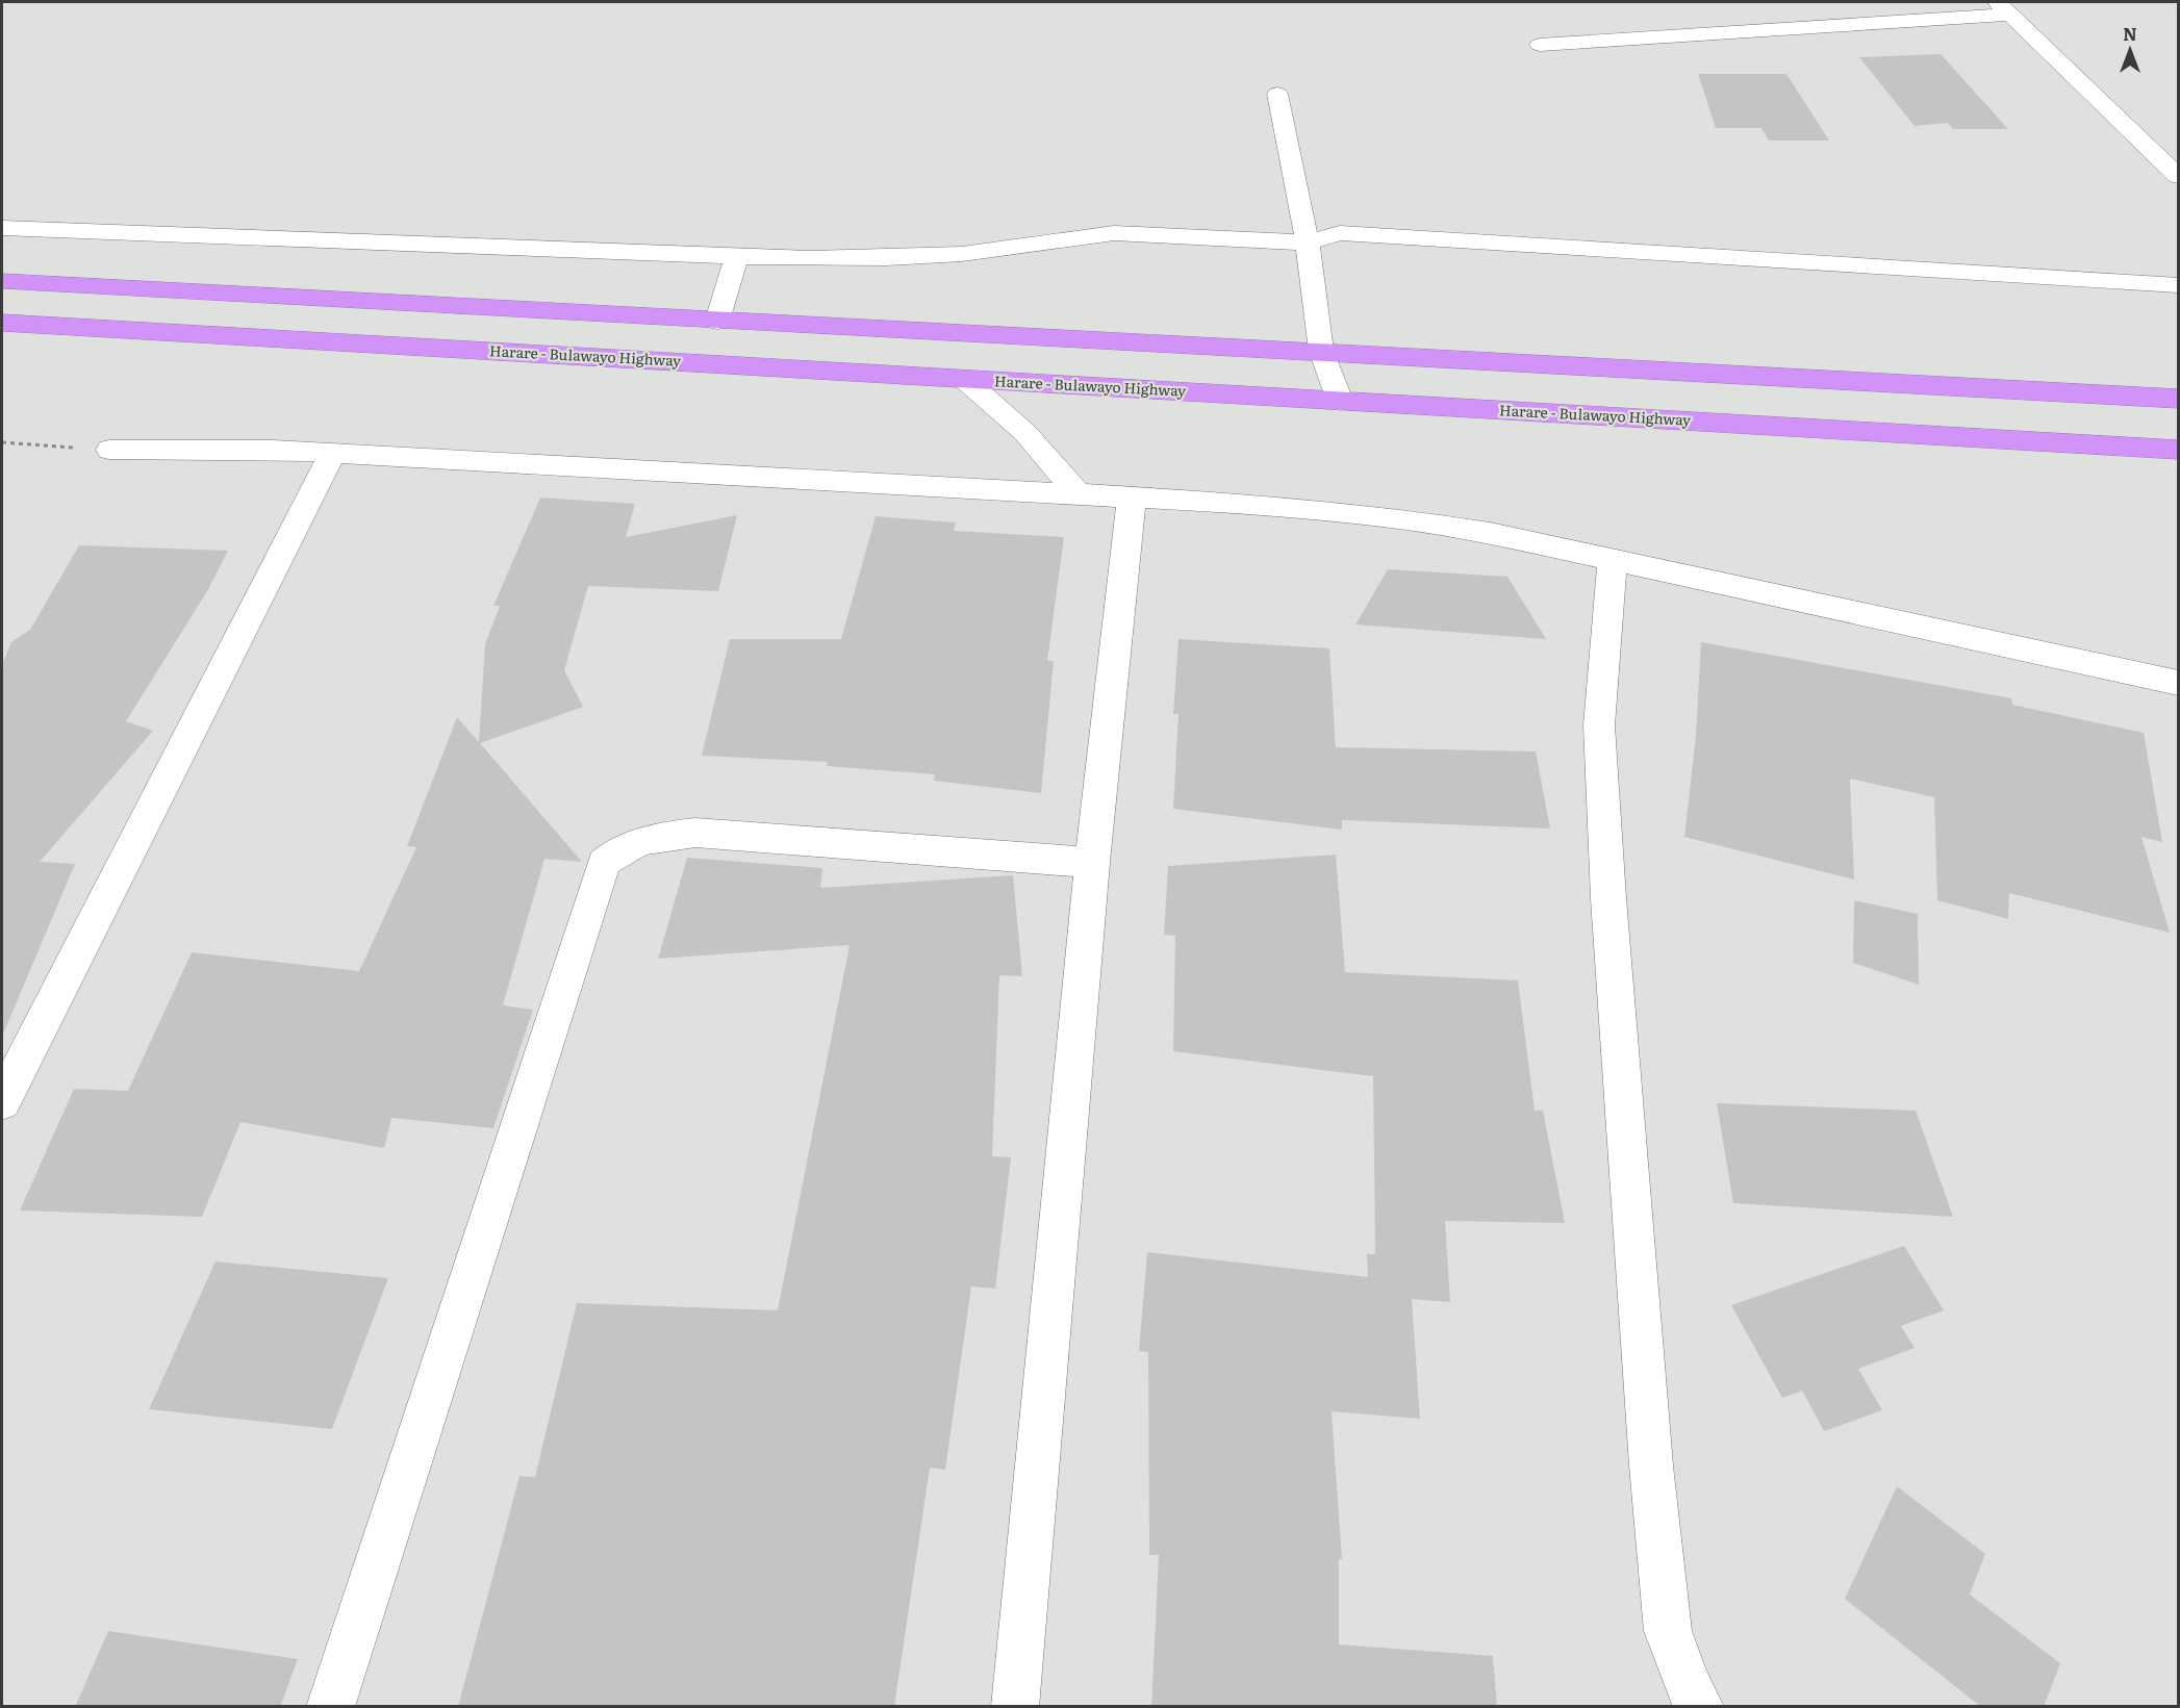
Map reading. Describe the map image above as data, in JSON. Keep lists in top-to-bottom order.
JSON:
{
  "streets": {
    "highway": ["Harare - Bulawayo Highway"]
  },
  "north": "top"
}
